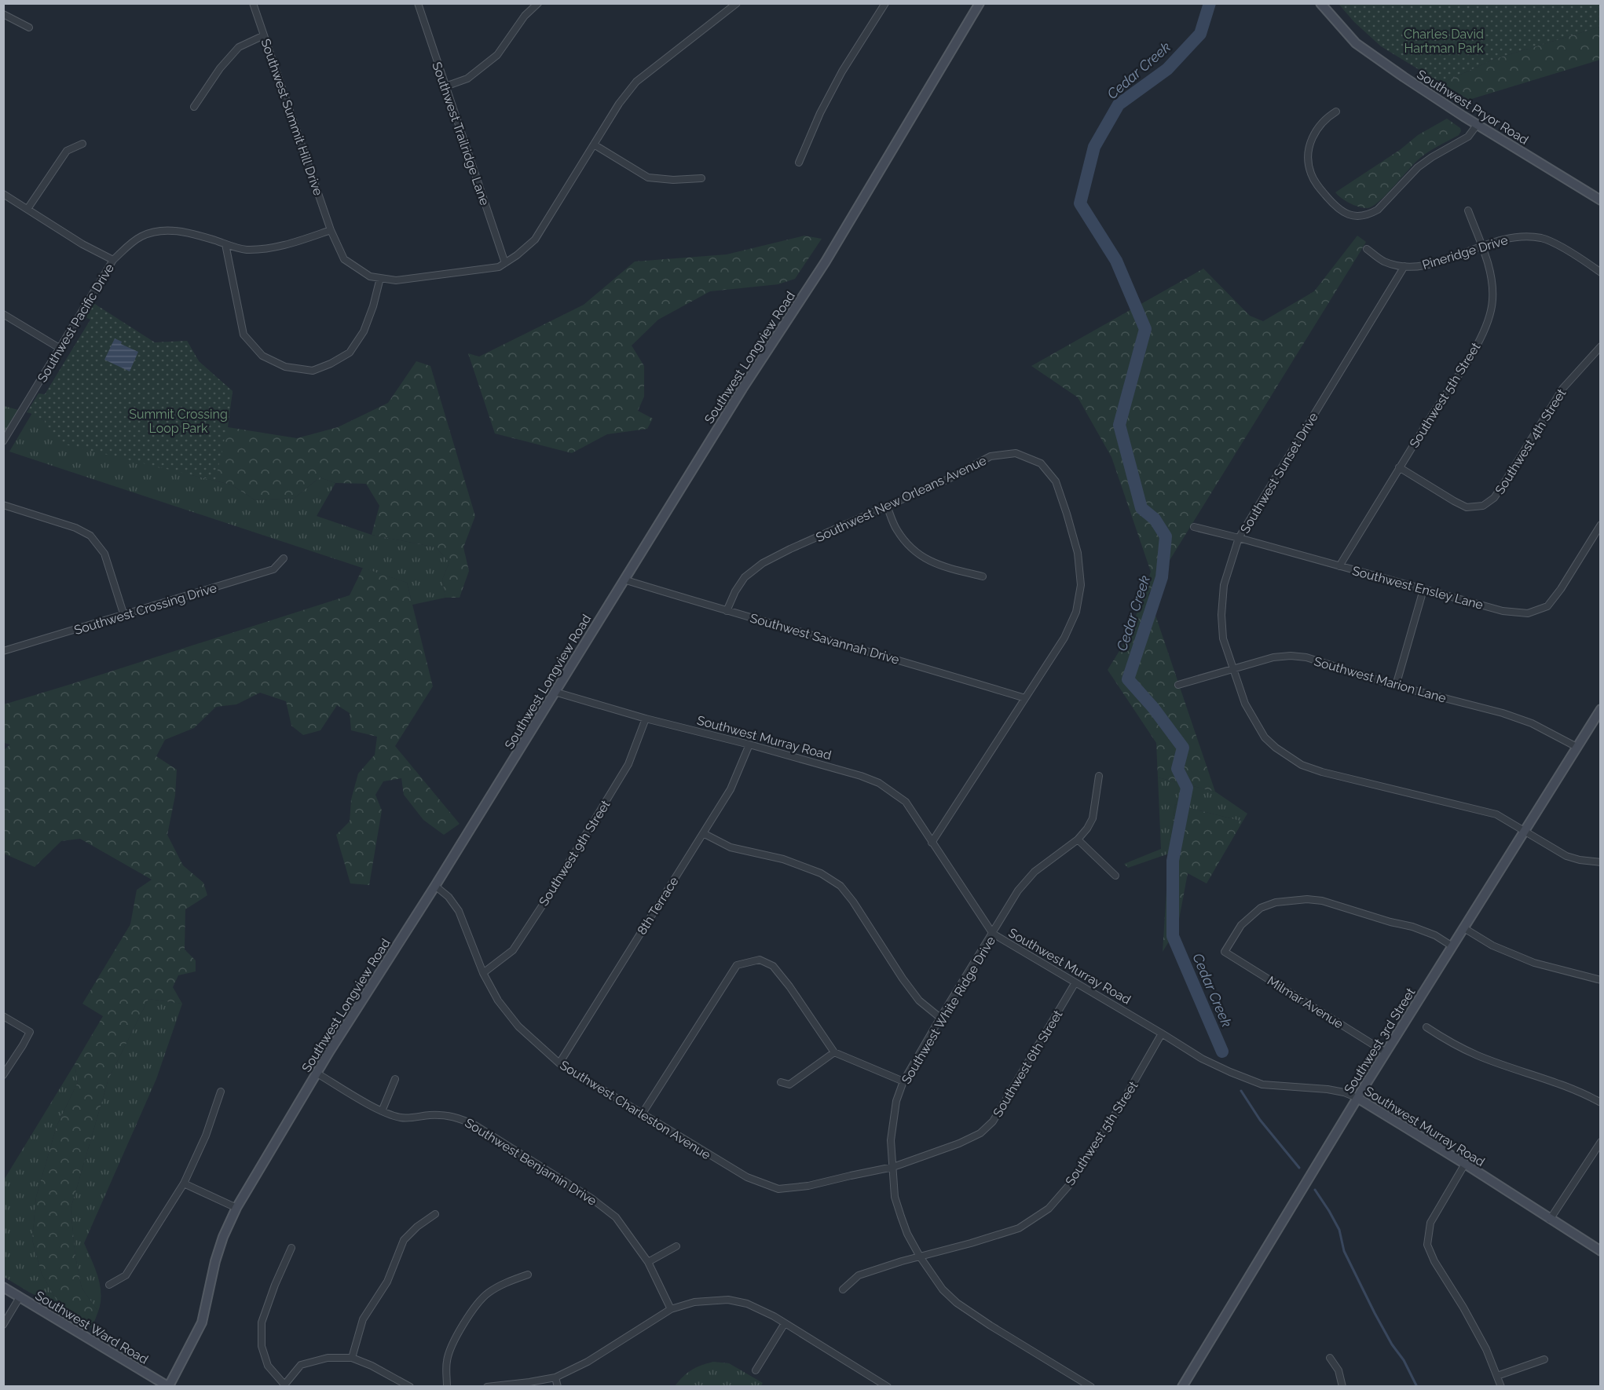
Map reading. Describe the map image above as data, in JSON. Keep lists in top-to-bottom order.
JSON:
{
  "streets": {
    "street": [
      "Southwest Pryor Road",
      "Southwest Summit Hill Drive",
      "Southwest Trailridge Lane",
      "Pineridge Drive",
      "Southwest Pacific Drive",
      "Southwest Longview Road",
      "Southwest 5th Street",
      "Southwest 4th Street",
      "Southwest Sunset Drive",
      "Southwest New Orleans Avenue",
      "Southwest Ensley Lane",
      "Southwest Crossing Drive",
      "Southwest Savannah Drive",
      "Southwest Marion Lane",
      "Southwest Murray Road",
      "Southwest 9th Street",
      "8th Terrace",
      "Milmar Avenue",
      "Southwest White Ridge Drive",
      "Southwest 3rd Street",
      "Southwest 6th Street",
      "Southwest Charleston Avenue",
      "Southwest Benjamin Drive",
      "Southwest Ward Road"
    ]
  },
  "crossings": [
    ["Southwest Summit Hill Drive", "Southwest Pacific Drive"],
    ["Pineridge Drive", "Southwest 5th Street"],
    ["Pineridge Drive", "Southwest Sunset Drive"],
    ["Southwest Longview Road", "Southwest Savannah Drive"],
    ["Southwest Longview Road", "Southwest Murray Road"],
    ["Southwest Longview Road", "Southwest Charleston Avenue"],
    ["Southwest Longview Road", "Southwest Benjamin Drive"],
    ["Southwest Longview Road", "Southwest Ward Road"],
    ["Southwest 5th Street", "Southwest 4th Street"],
    ["Southwest 5th Street", "Southwest Ensley Lane"],
    ["Southwest 5th Street", "Southwest Murray Road"],
    ["Southwest 5th Street", "Southwest White Ridge Drive"],
    ["Southwest Sunset Drive", "Southwest Ensley Lane"],
    ["Southwest Sunset Drive", "Southwest Marion Lane"],
    ["Southwest Sunset Drive", "Southwest 3rd Street"],
    ["Southwest New Orleans Avenue", "Southwest Savannah Drive"],
    ["Southwest New Orleans Avenue", "Southwest Murray Road"],
    ["Southwest Marion Lane", "Southwest 3rd Street"],
    ["Southwest Murray Road", "Southwest 9th Street"],
    ["Southwest Murray Road", "8th Terrace"],
    ["Southwest Murray Road", "Southwest White Ridge Drive"],
    ["Southwest Murray Road", "Southwest 3rd Street"],
    ["Southwest Murray Road", "Southwest 6th Street"],
    ["Southwest 9th Street", "Southwest Charleston Avenue"],
    ["8th Terrace", "Southwest Charleston Avenue"],
    ["Milmar Avenue", "Southwest 3rd Street"],
    ["Southwest White Ridge Drive", "Southwest 6th Street"],
    ["Southwest White Ridge Drive", "Southwest Charleston Avenue"],
    ["Southwest 6th Street", "Southwest Charleston Avenue"]
  ],
  "water": ["Cedar Creek"],
  "parks": ["Charles David Hartman Park", "Summit Crossing Loop Park"]
}
